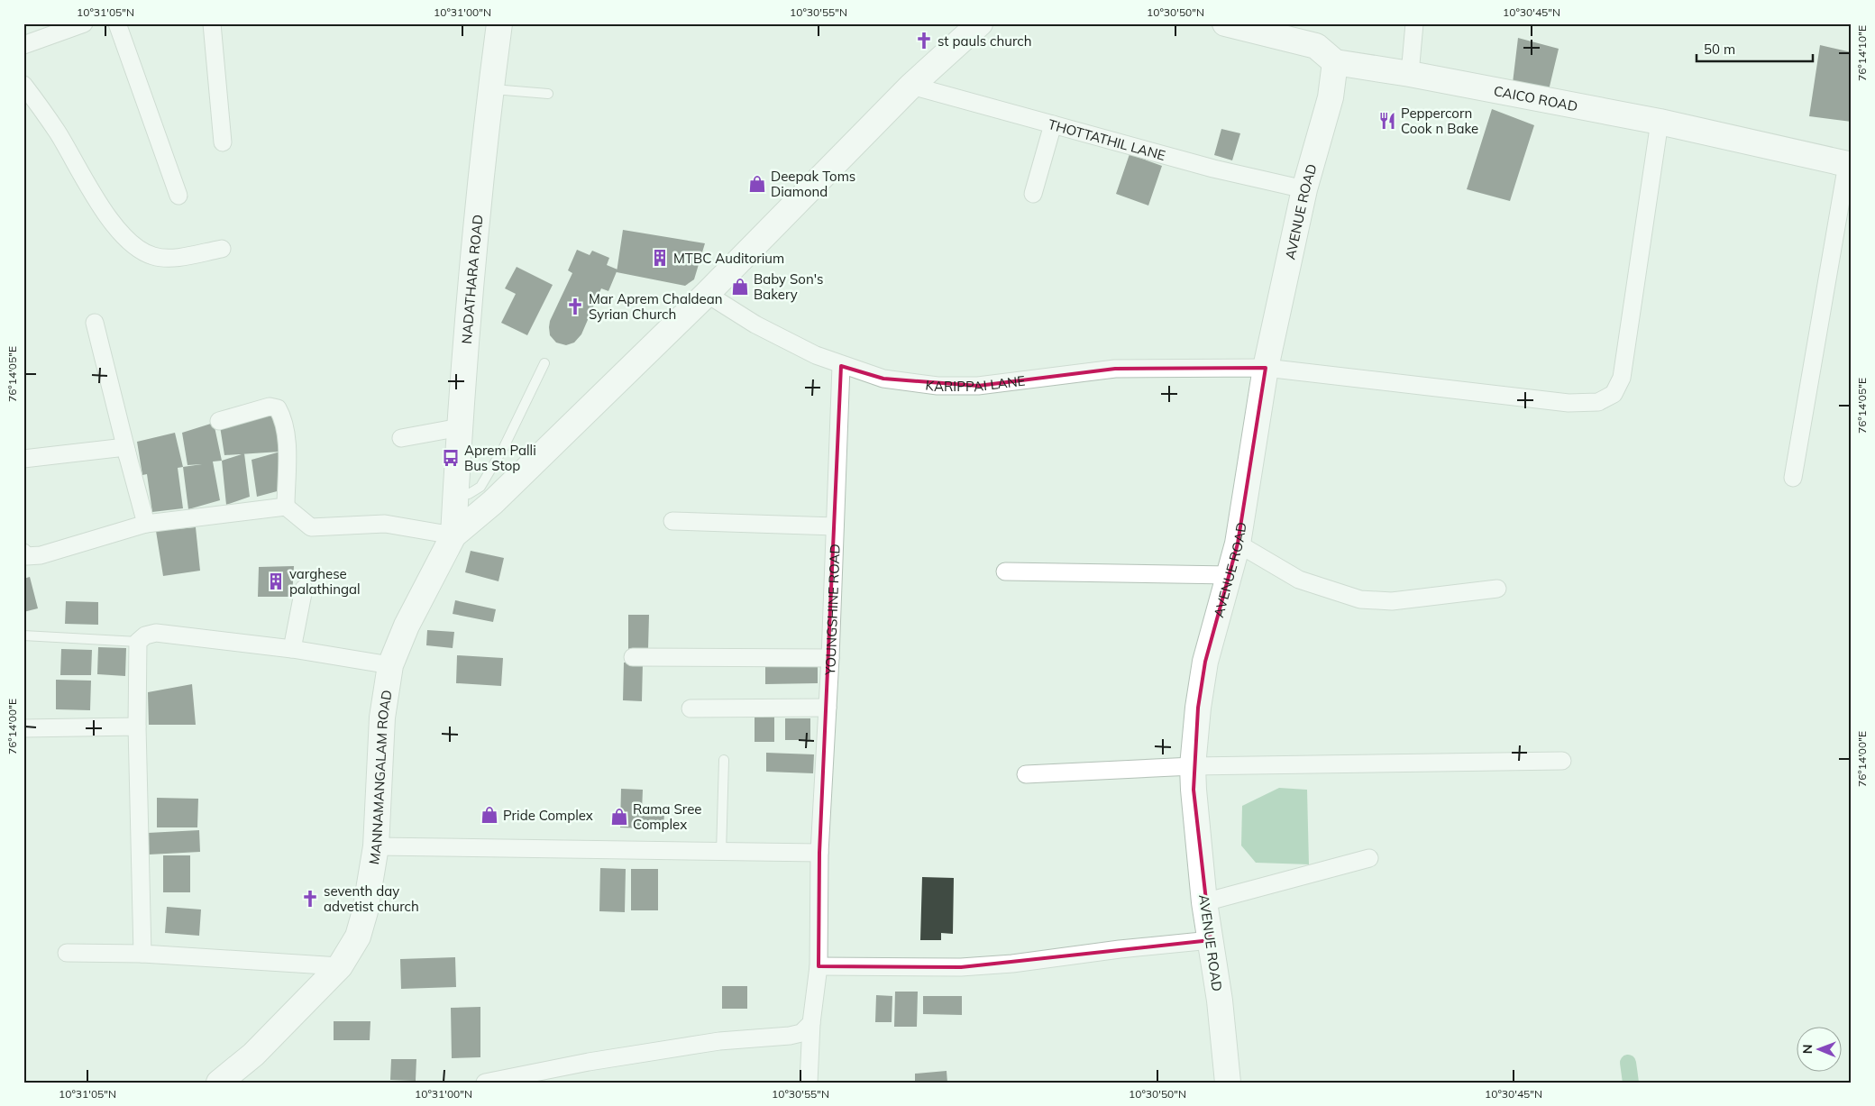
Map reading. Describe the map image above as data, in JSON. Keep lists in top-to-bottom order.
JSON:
{
  "streets": {
    "main road": [
      "CAICO ROAD",
      "AVENUE ROAD",
      "NADATHARA ROAD",
      "MANNAMANGALAM ROAD"
    ],
    "street": ["THOTTATHIL LANE", "KARIPPAI LANE", "YOUNGSHINE ROAD"]
  },
  "crossings": [
    ["CAICO ROAD", "AVENUE ROAD"],
    ["CAICO ROAD", "KARIPPAI LANE"],
    ["THOTTATHIL LANE", "AVENUE ROAD"],
    ["AVENUE ROAD", "KARIPPAI LANE"],
    ["NADATHARA ROAD", "MANNAMANGALAM ROAD"],
    ["KARIPPAI LANE", "YOUNGSHINE ROAD"]
  ],
  "places": {
    "church": ["st pauls church", "Mar Aprem Chaldean Syrian Church", "seventh day advetist church"],
    "restaurant": ["Peppercorn Cook n Bake"],
    "shop": [
      "Deepak Toms Diamond",
      "Baby Son's Bakery",
      "Pride Complex",
      "Rama Sree Complex"
    ],
    "building": ["MTBC Auditorium", "varghese palathingal"],
    "bus stop": ["Aprem Palli Bus Stop"]
  },
  "scale_bar": "50 m",
  "north": "left",
  "coordinates": [
    "10°31'05\"N",
    "10°31'00\"N",
    "10°30'55\"N",
    "10°30'50\"N",
    "10°30'45\"N",
    "76°14'10\"E",
    "76°14'05\"E",
    "76°14'00\"E"
  ]
}
